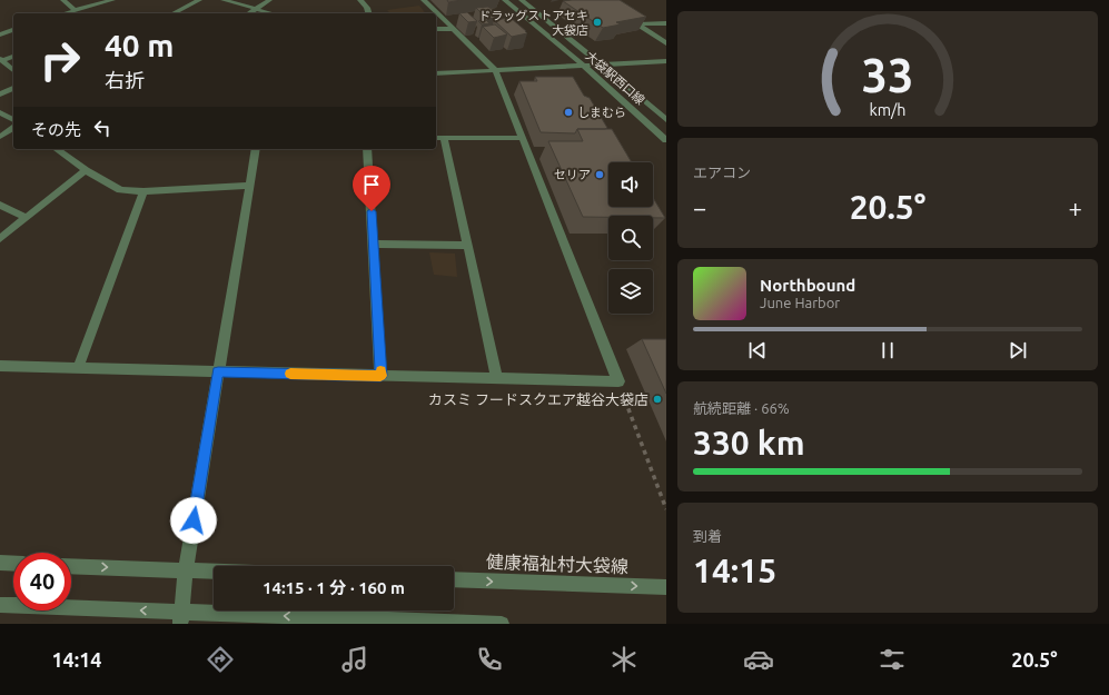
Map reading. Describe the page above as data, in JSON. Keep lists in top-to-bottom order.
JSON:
{
  "streets": {
    "street": ["大袋駅西口線", "健康福祉村大袋線"]
  },
  "one_way": ["健康福祉村大袋線"],
  "places": [
    "ドラッグストアセキ 大袋店",
    "しまむら",
    "セリア",
    "カスミ フードスクエア越谷大袋店"
  ],
  "page": {
    "turn": ["40 m", "右折"],
    "then": "その先",
    "tile": [
      "エアコン",
      ["航続距離 · 66%", "330 km"],
      ["到着", "14:15"]
    ],
    "heat": ["−", "20.5°", "+"],
    "song": ["Northbound", "June Harbor"],
    "limit": "40",
    "trip": "14:15 · 1 分 · 160 m",
    "tabs": ["14:14", "20.5°"],
    "gauge": ["33", "km/h"]
  }
}
